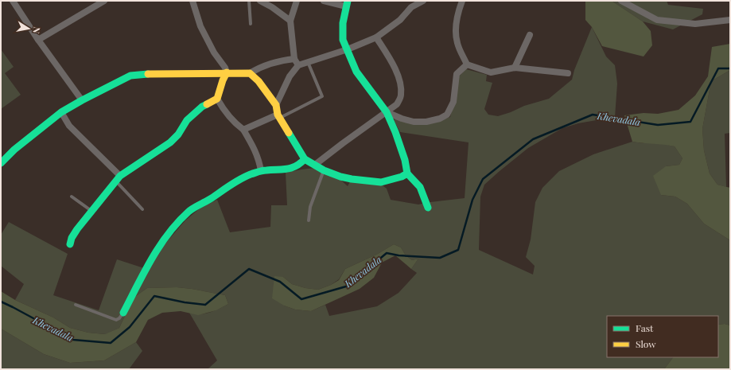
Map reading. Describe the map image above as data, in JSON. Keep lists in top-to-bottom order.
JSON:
{
  "water": ["Khevadala"],
  "legend": ["Fast", "Slow"],
  "north": "right"
}
